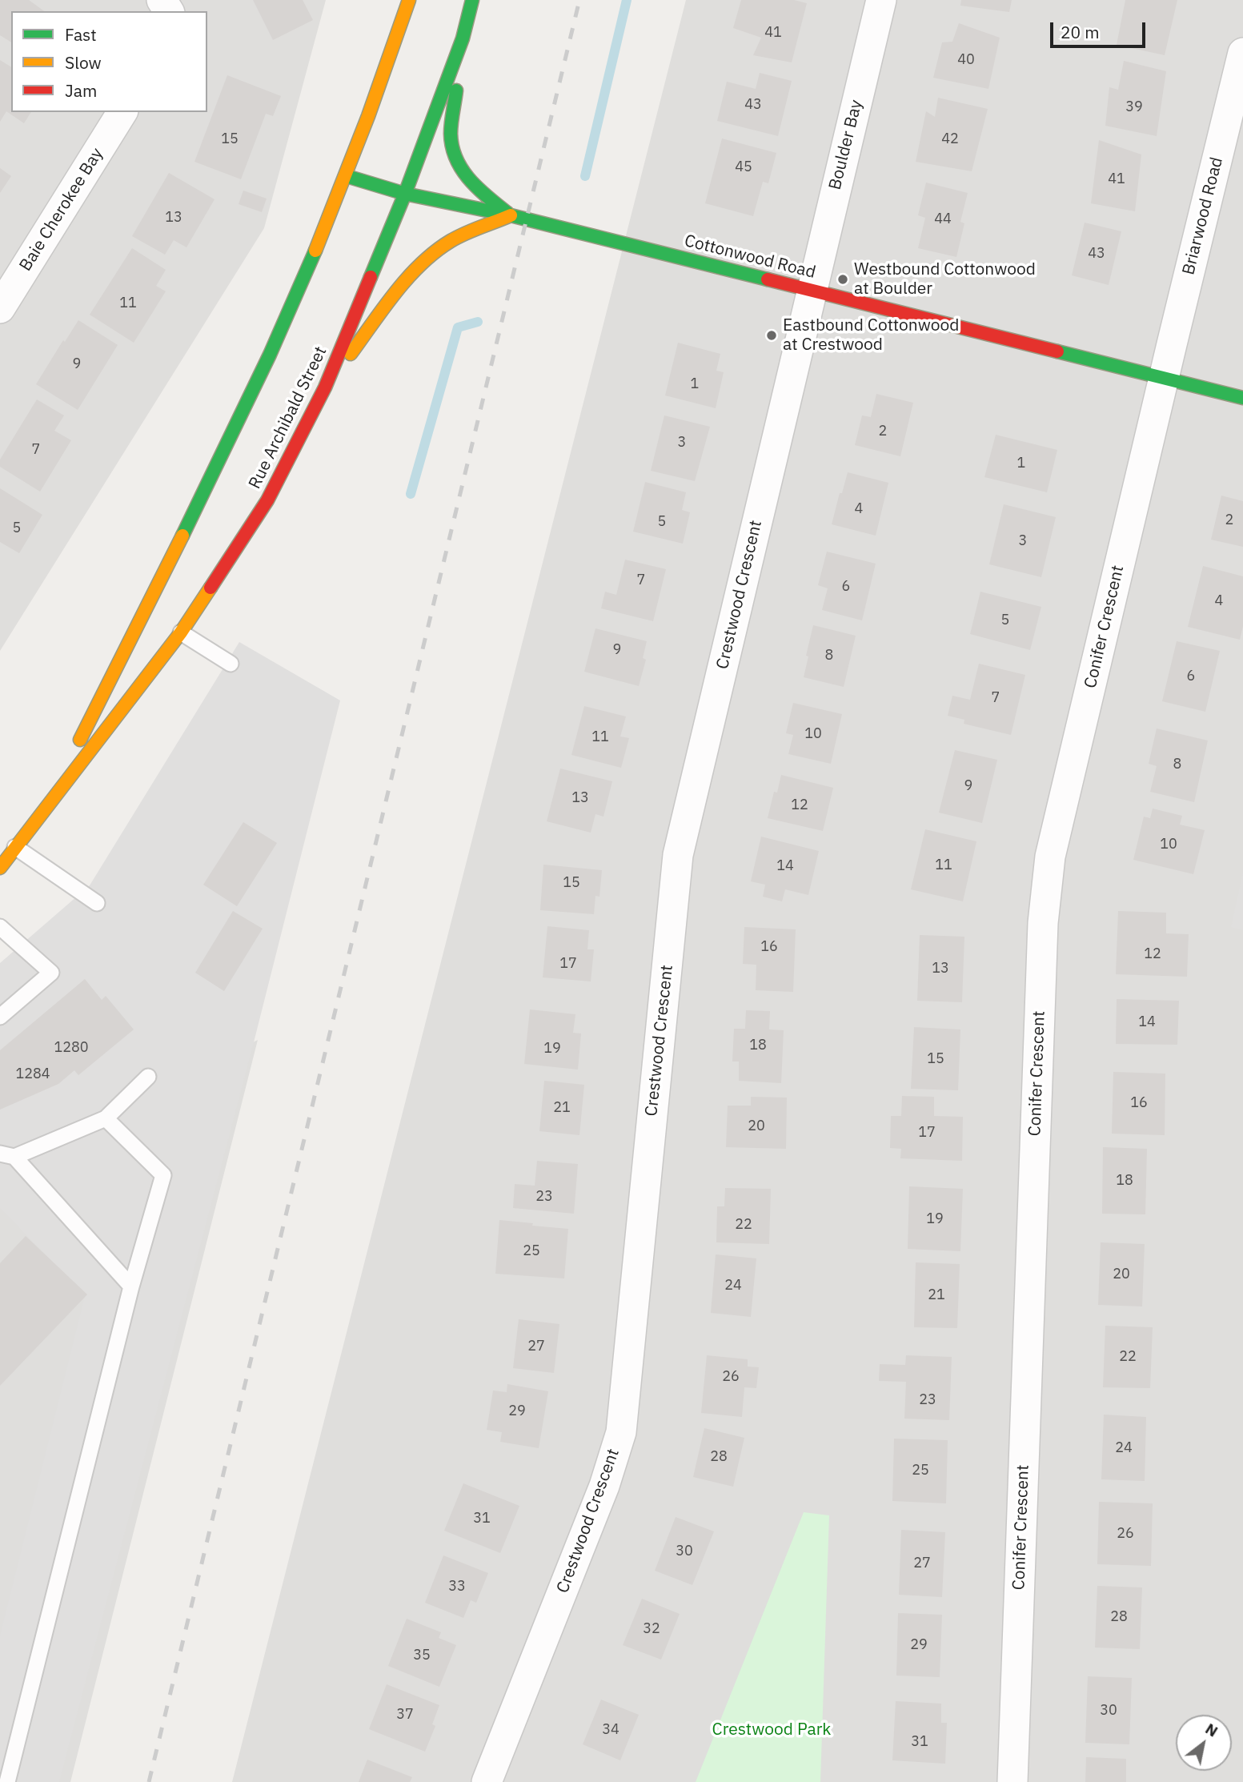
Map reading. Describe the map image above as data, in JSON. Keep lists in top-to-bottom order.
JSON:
{
  "streets": {
    "main road": ["Cottonwood Road", "Rue Archibald Street"],
    "street": [
      "Boulder Bay",
      "Baie Cherokee Bay",
      "Briarwood Road",
      "Crestwood Crescent",
      "Conifer Crescent"
    ]
  },
  "crossings": [
    ["Boulder Bay", "Cottonwood Road"],
    ["Boulder Bay", "Crestwood Crescent"],
    ["Briarwood Road", "Cottonwood Road"],
    ["Briarwood Road", "Conifer Crescent"],
    ["Cottonwood Road", "Rue Archibald Street"],
    ["Cottonwood Road", "Crestwood Crescent"],
    ["Cottonwood Road", "Conifer Crescent"]
  ],
  "parks": ["Crestwood Park"],
  "places": ["Westbound Cottonwood at Boulder", "Eastbound Cottonwood at Crestwood"],
  "house_numbers": [
    "41",
    "40",
    "43",
    "39",
    "15",
    "42",
    "45",
    "41",
    "13",
    "44",
    "43",
    "11",
    "9",
    "1",
    "2",
    "3",
    "7",
    "1",
    "4",
    "2",
    "5",
    "5",
    "3",
    "7",
    "6",
    "4",
    "5",
    "9",
    "8",
    "6",
    "7",
    "10",
    "11",
    "8",
    "9",
    "13",
    "12",
    "10",
    "11",
    "14",
    "15",
    "16",
    "12",
    "17",
    "13",
    "14",
    "18",
    "1280",
    "19",
    "15",
    "1284",
    "16",
    "21",
    "20",
    "17",
    "18",
    "23",
    "19",
    "22",
    "25",
    "20",
    "24",
    "21",
    "27",
    "22",
    "26",
    "23",
    "29",
    "24",
    "28",
    "25",
    "31",
    "26",
    "30",
    "27",
    "33",
    "28",
    "32",
    "29",
    "35",
    "30",
    "37",
    "34",
    "31"
  ],
  "legend": ["Fast", "Slow", "Jam"],
  "scale_bar": "20 m",
  "north": "top right"
}
